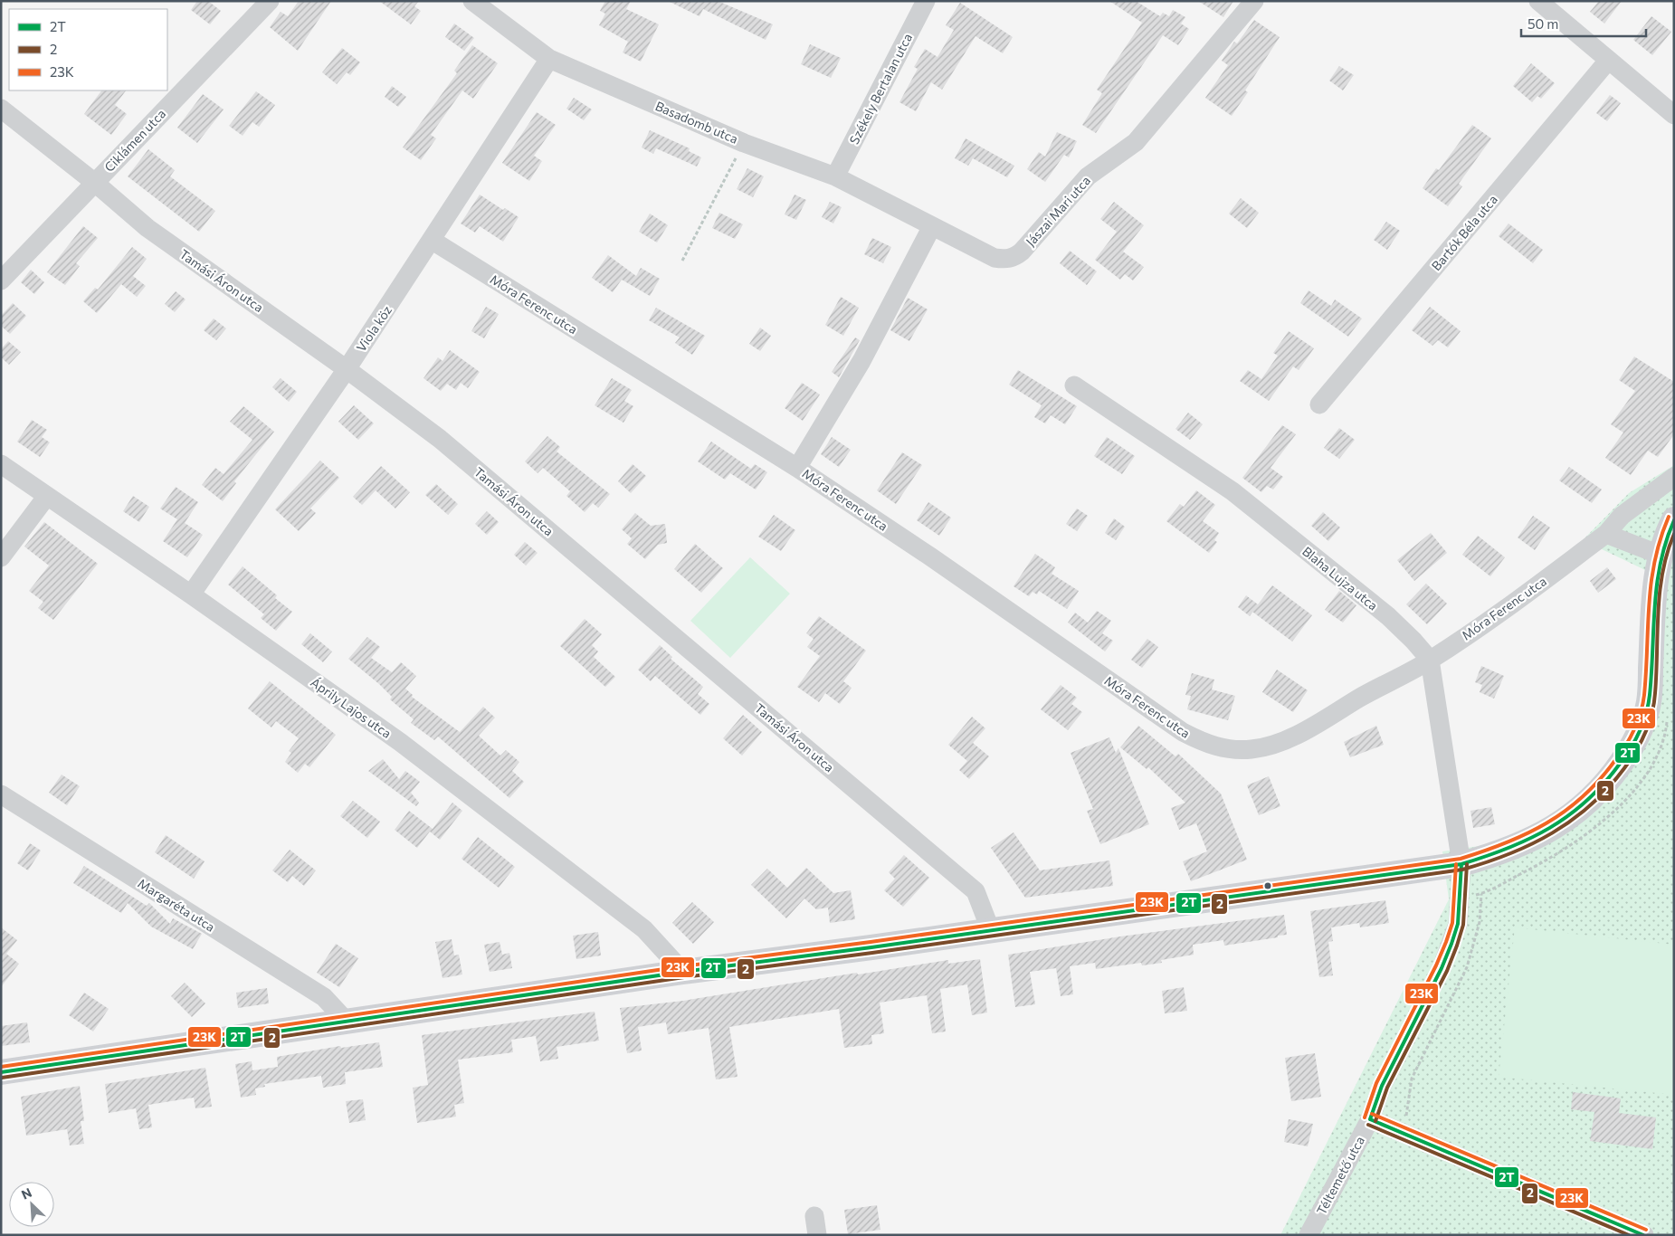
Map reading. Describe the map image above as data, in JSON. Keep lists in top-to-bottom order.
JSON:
{
  "streets": {
    "street": [
      "Székely Bertalan utca",
      "Basadomb utca",
      "Ciklámen utca",
      "Jászai Mari utca",
      "Bartók Béla utca",
      "Tamási Áron utca",
      "Móra Ferenc utca",
      "Viola köz",
      "Blaha Lujza utca",
      "Áprily Lajos utca",
      "Margaréta utca",
      "Téltemető utca"
    ]
  },
  "crossings": [
    ["Székely Bertalan utca", "Basadomb utca"],
    ["Basadomb utca", "Jászai Mari utca"],
    ["Basadomb utca", "Móra Ferenc utca"],
    ["Basadomb utca", "Viola köz"],
    ["Ciklámen utca", "Tamási Áron utca"],
    ["Jászai Mari utca", "Móra Ferenc utca"],
    ["Tamási Áron utca", "Viola köz"],
    ["Móra Ferenc utca", "Viola köz"],
    ["Móra Ferenc utca", "Blaha Lujza utca"],
    ["Viola köz", "Áprily Lajos utca"]
  ],
  "lines": ["transit line 23K", "transit line 2T", "transit line 2"],
  "legend": ["2T", "2", "23K"],
  "scale_bar": "50 m",
  "north": "top left"
}
